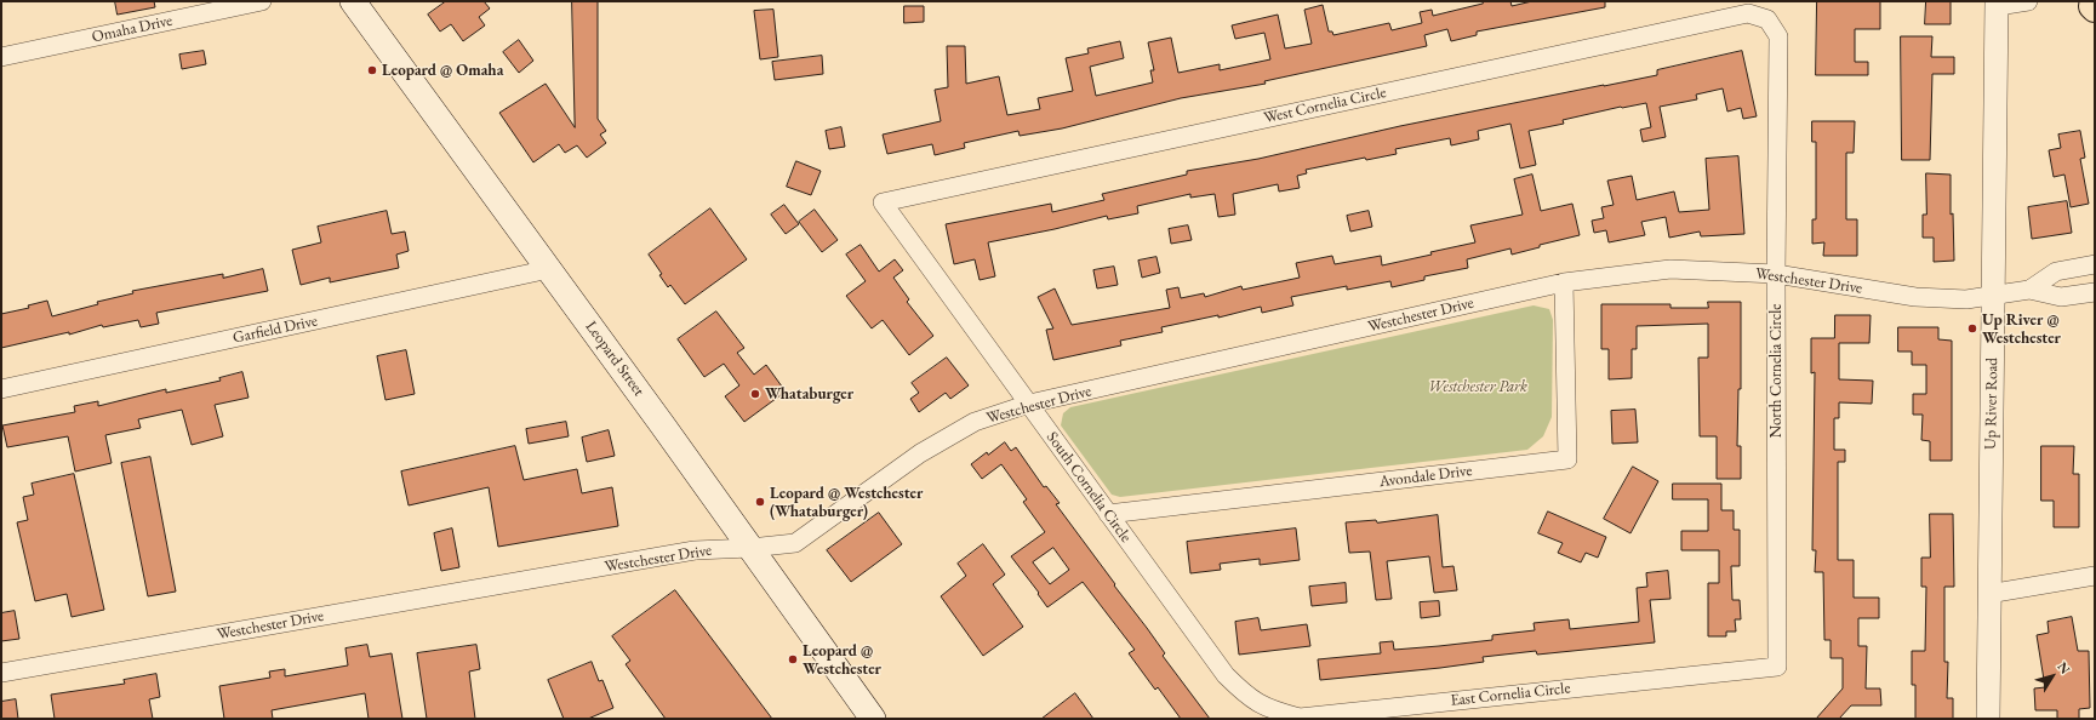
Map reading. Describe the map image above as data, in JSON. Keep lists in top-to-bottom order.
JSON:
{
  "streets": {
    "main road": ["Leopard Street"],
    "street": [
      "Omaha Drive",
      "West Cornelia Circle",
      "Westchester Drive",
      "Garfield Drive",
      "North Cornelia Circle",
      "Up River Road",
      "Avondale Drive",
      "South Cornelia Circle",
      "East Cornelia Circle"
    ]
  },
  "crossings": [
    ["West Cornelia Circle", "North Cornelia Circle"],
    ["West Cornelia Circle", "South Cornelia Circle"],
    ["Westchester Drive", "Leopard Street"],
    ["Westchester Drive", "North Cornelia Circle"],
    ["Westchester Drive", "Up River Road"],
    ["Westchester Drive", "Avondale Drive"],
    ["Westchester Drive", "South Cornelia Circle"],
    ["Garfield Drive", "Leopard Street"],
    ["North Cornelia Circle", "East Cornelia Circle"],
    ["Avondale Drive", "South Cornelia Circle"],
    ["South Cornelia Circle", "East Cornelia Circle"]
  ],
  "parks": ["Westchester Park"],
  "places": [
    "Leopard @ Omaha",
    "Up River @ Westchester",
    "Whataburger",
    "Leopard @ Westchester (Whataburger)",
    "Leopard @ Westchester"
  ],
  "north": "top right"
}
